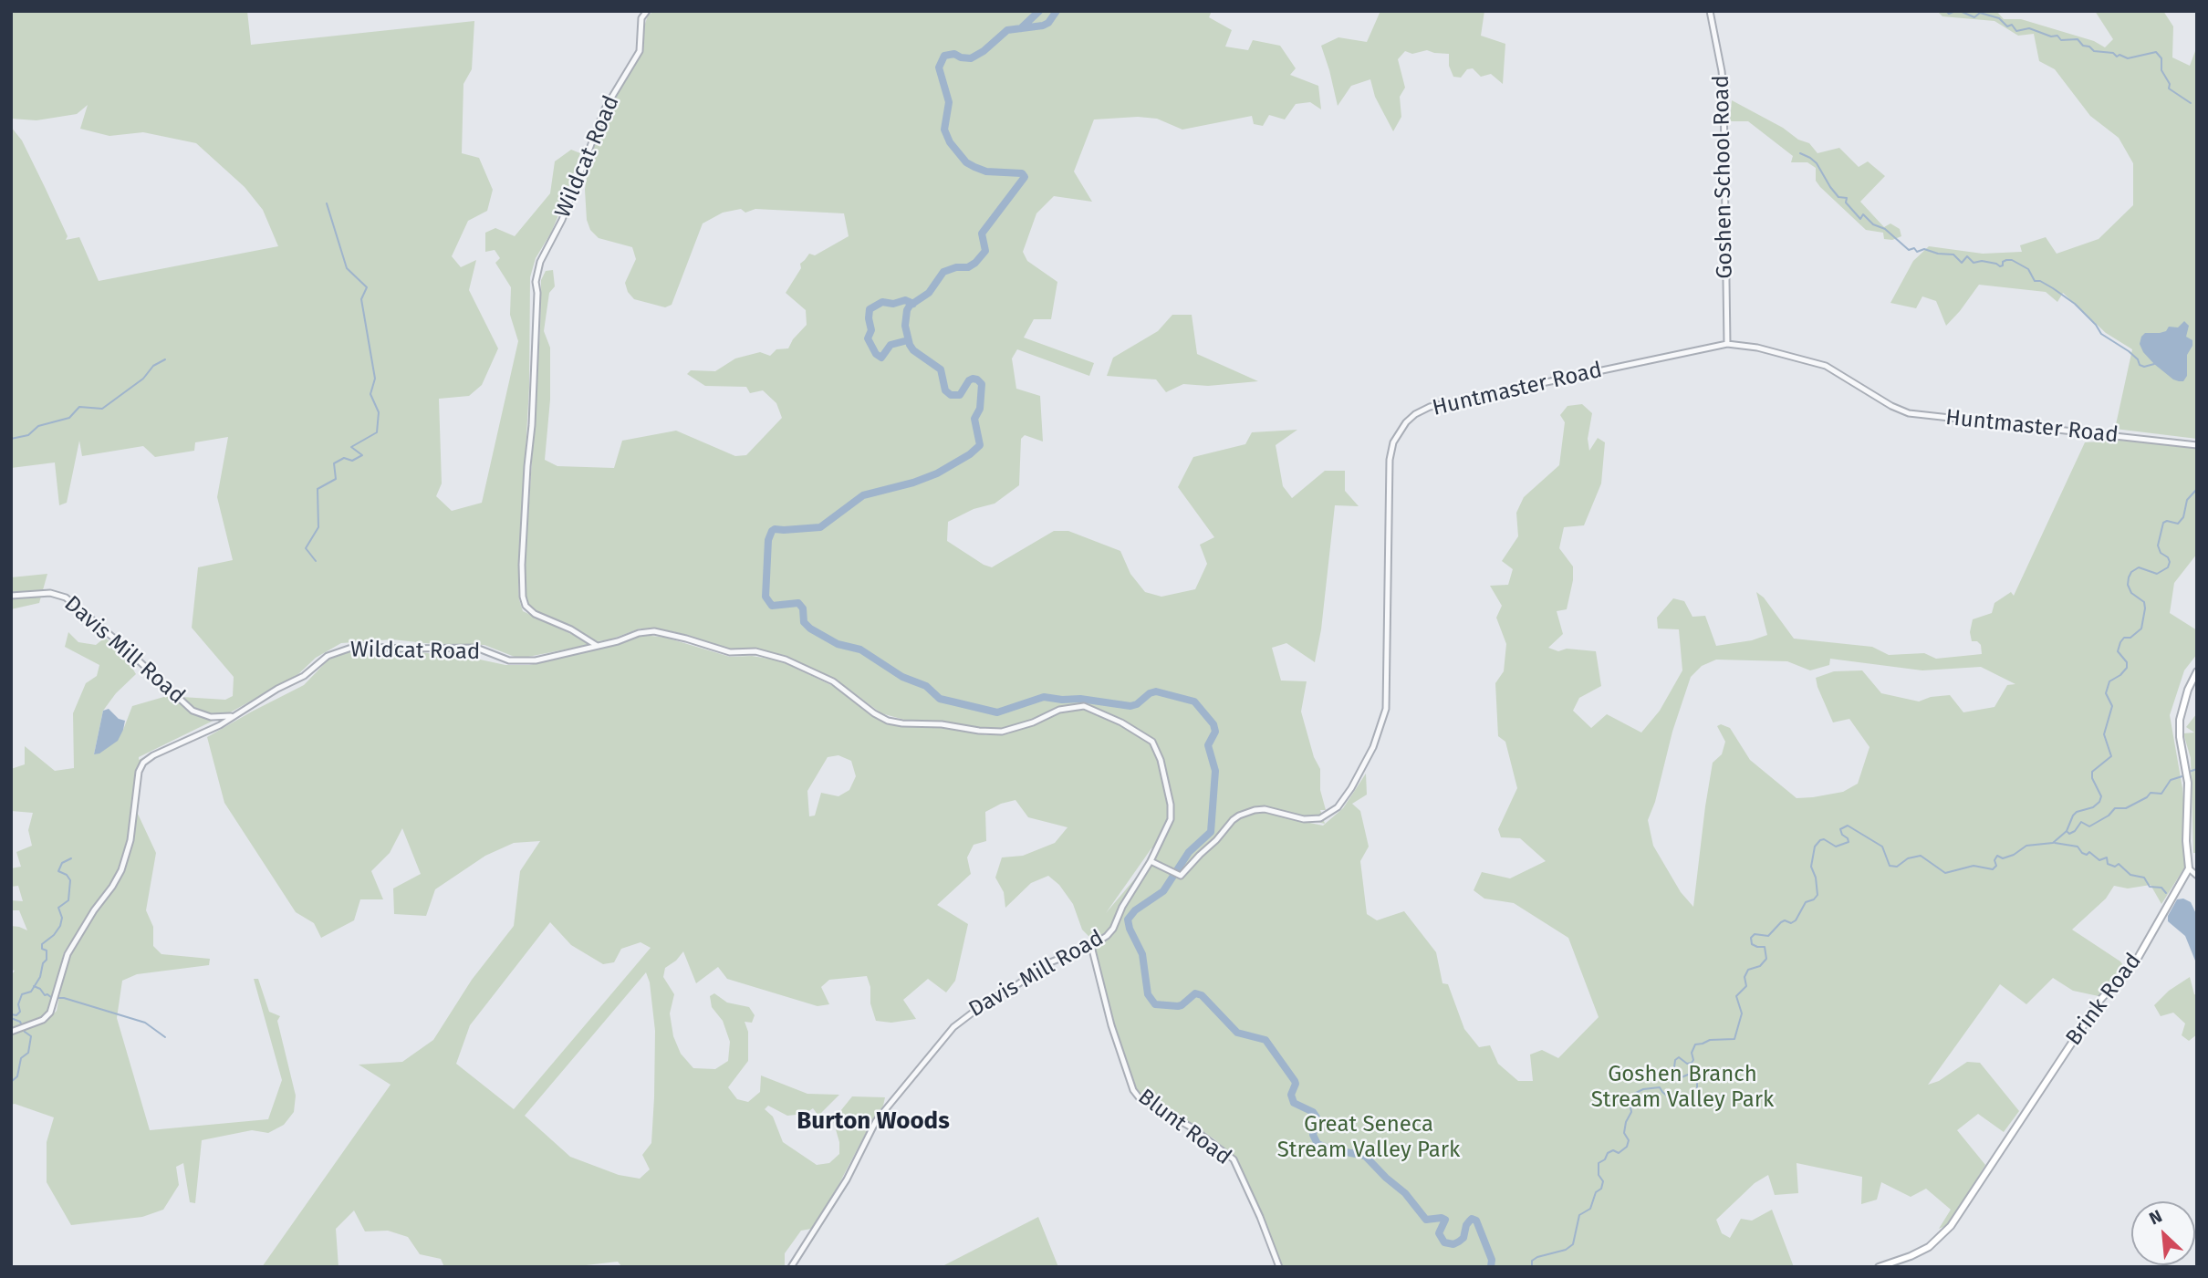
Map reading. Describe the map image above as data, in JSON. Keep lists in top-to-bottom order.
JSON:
{
  "streets": {
    "main road": ["Brink Road"],
    "street": [
      "Wildcat Road",
      "Goshen School Road",
      "Huntmaster Road",
      "Davis Mill Road",
      "Blunt Road"
    ]
  },
  "crossings": [
    ["Wildcat Road", "Davis Mill Road"],
    ["Goshen School Road", "Huntmaster Road"],
    ["Huntmaster Road", "Davis Mill Road"],
    ["Davis Mill Road", "Blunt Road"]
  ],
  "districts": ["Burton Woods"],
  "parks": ["Goshen Branch Stream Valley Park", "Great Seneca Stream Valley Park"],
  "north": "top left"
}
